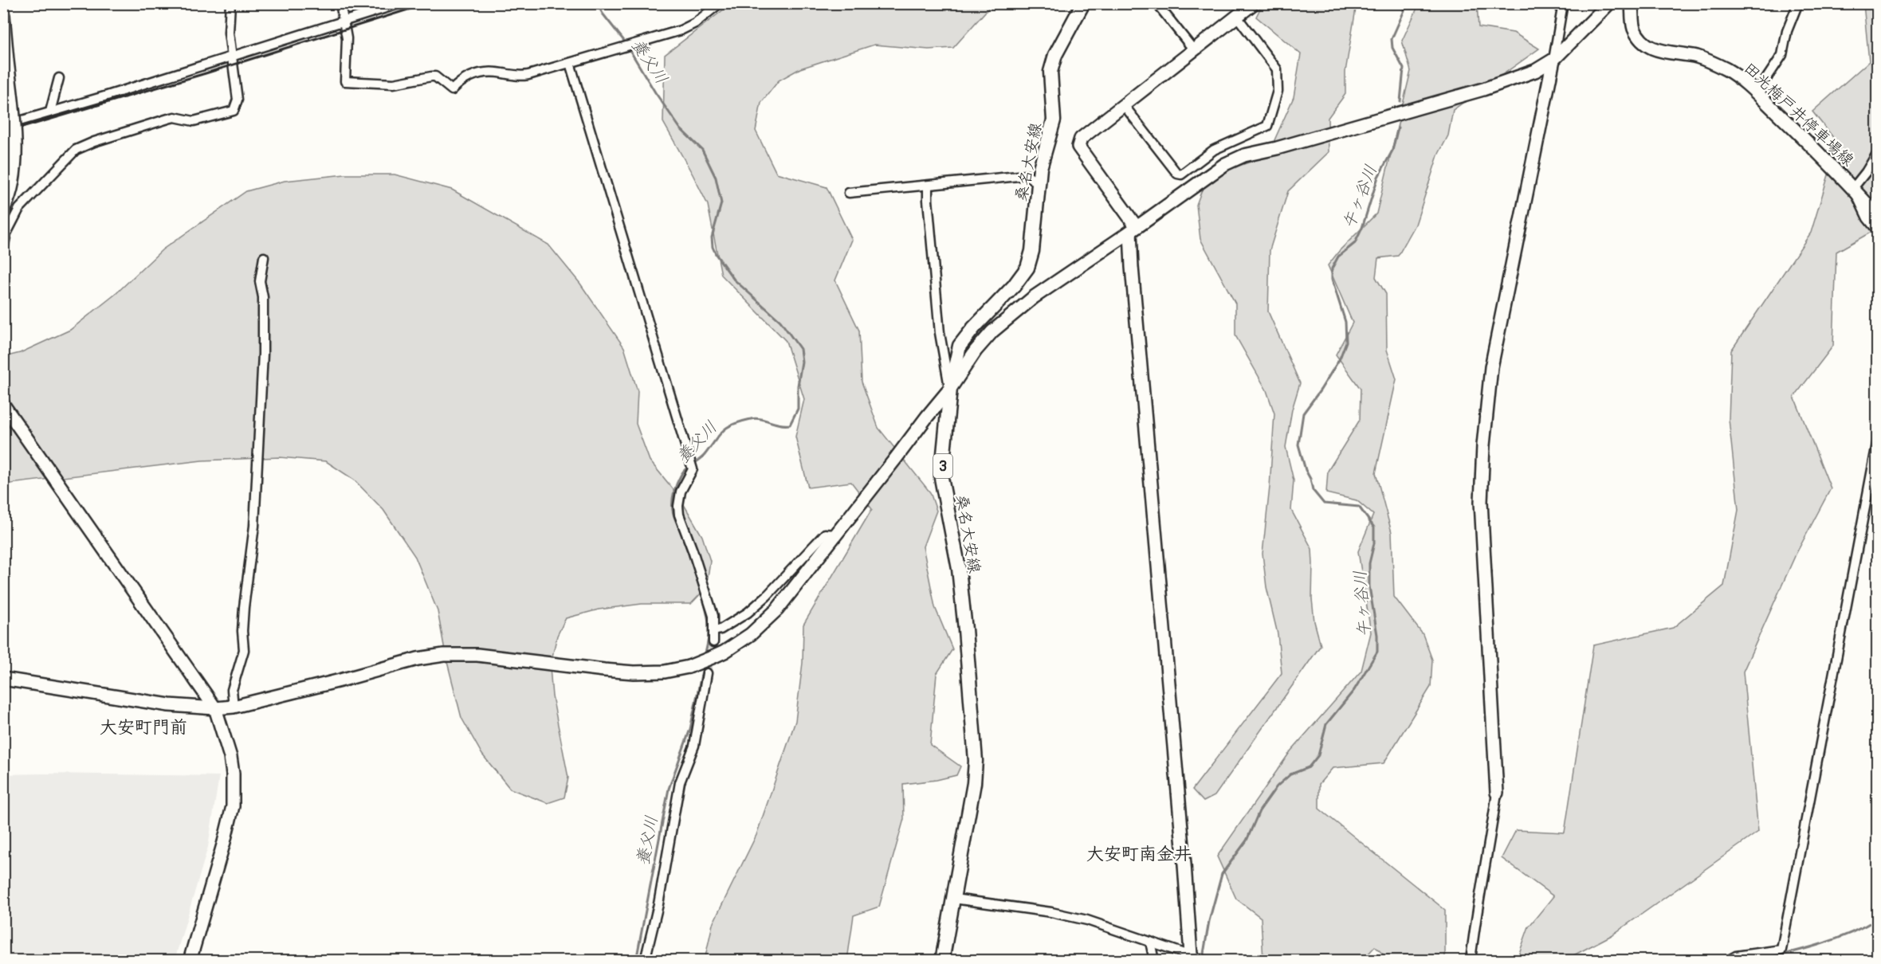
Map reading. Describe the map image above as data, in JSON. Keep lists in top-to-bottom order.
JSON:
{
  "streets": {
    "main road": ["桑名大安線", "3"],
    "street": ["田光梅戸井停車場線"]
  },
  "districts": ["大安町門前", "大安町南金井"],
  "water": ["養父川", "午ヶ谷川"]
}
